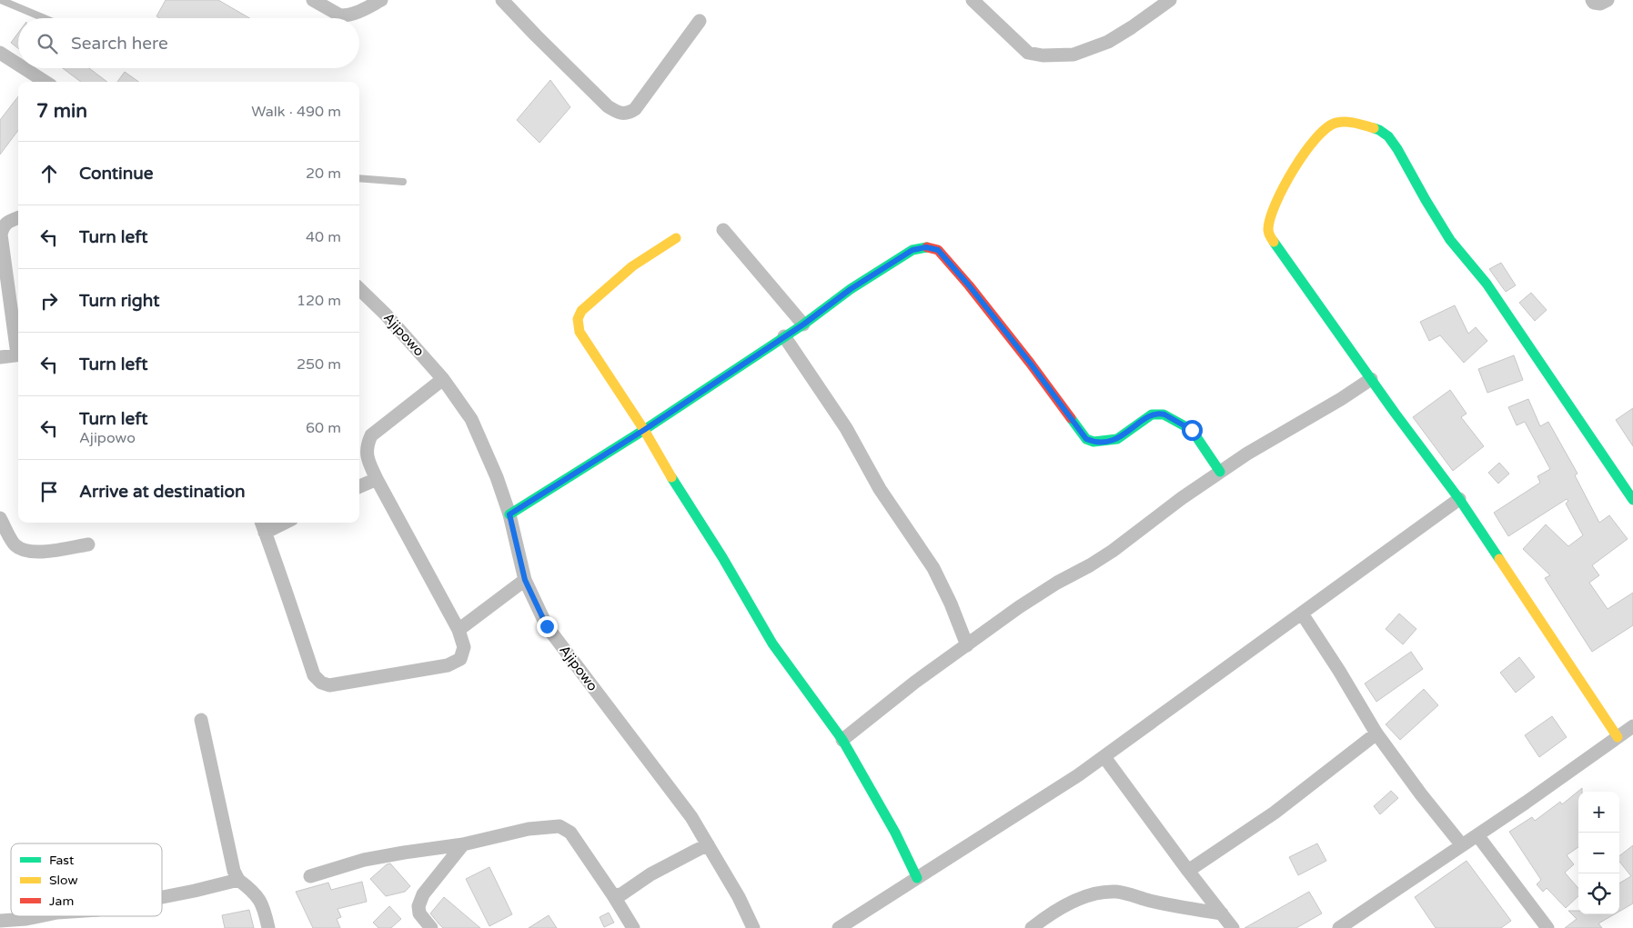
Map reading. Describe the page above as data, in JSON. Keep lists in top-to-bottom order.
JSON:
{
  "streets": {
    "street": ["Ajipowo"]
  },
  "legend": ["Fast", "Slow", "Jam"],
  "page": {
    "search": "Search here",
    "heading": ["7 min", "Walk · 490 m"],
    "list": [
      ["Continue", "20 m"],
      ["Turn left", "40 m"],
      ["Turn right", "120 m"],
      ["Turn left", "250 m"],
      ["Turn left", "Ajipowo", "60 m"],
      "Arrive at destination"
    ],
    "map_buttons": ["+", "−"]
  }
}
